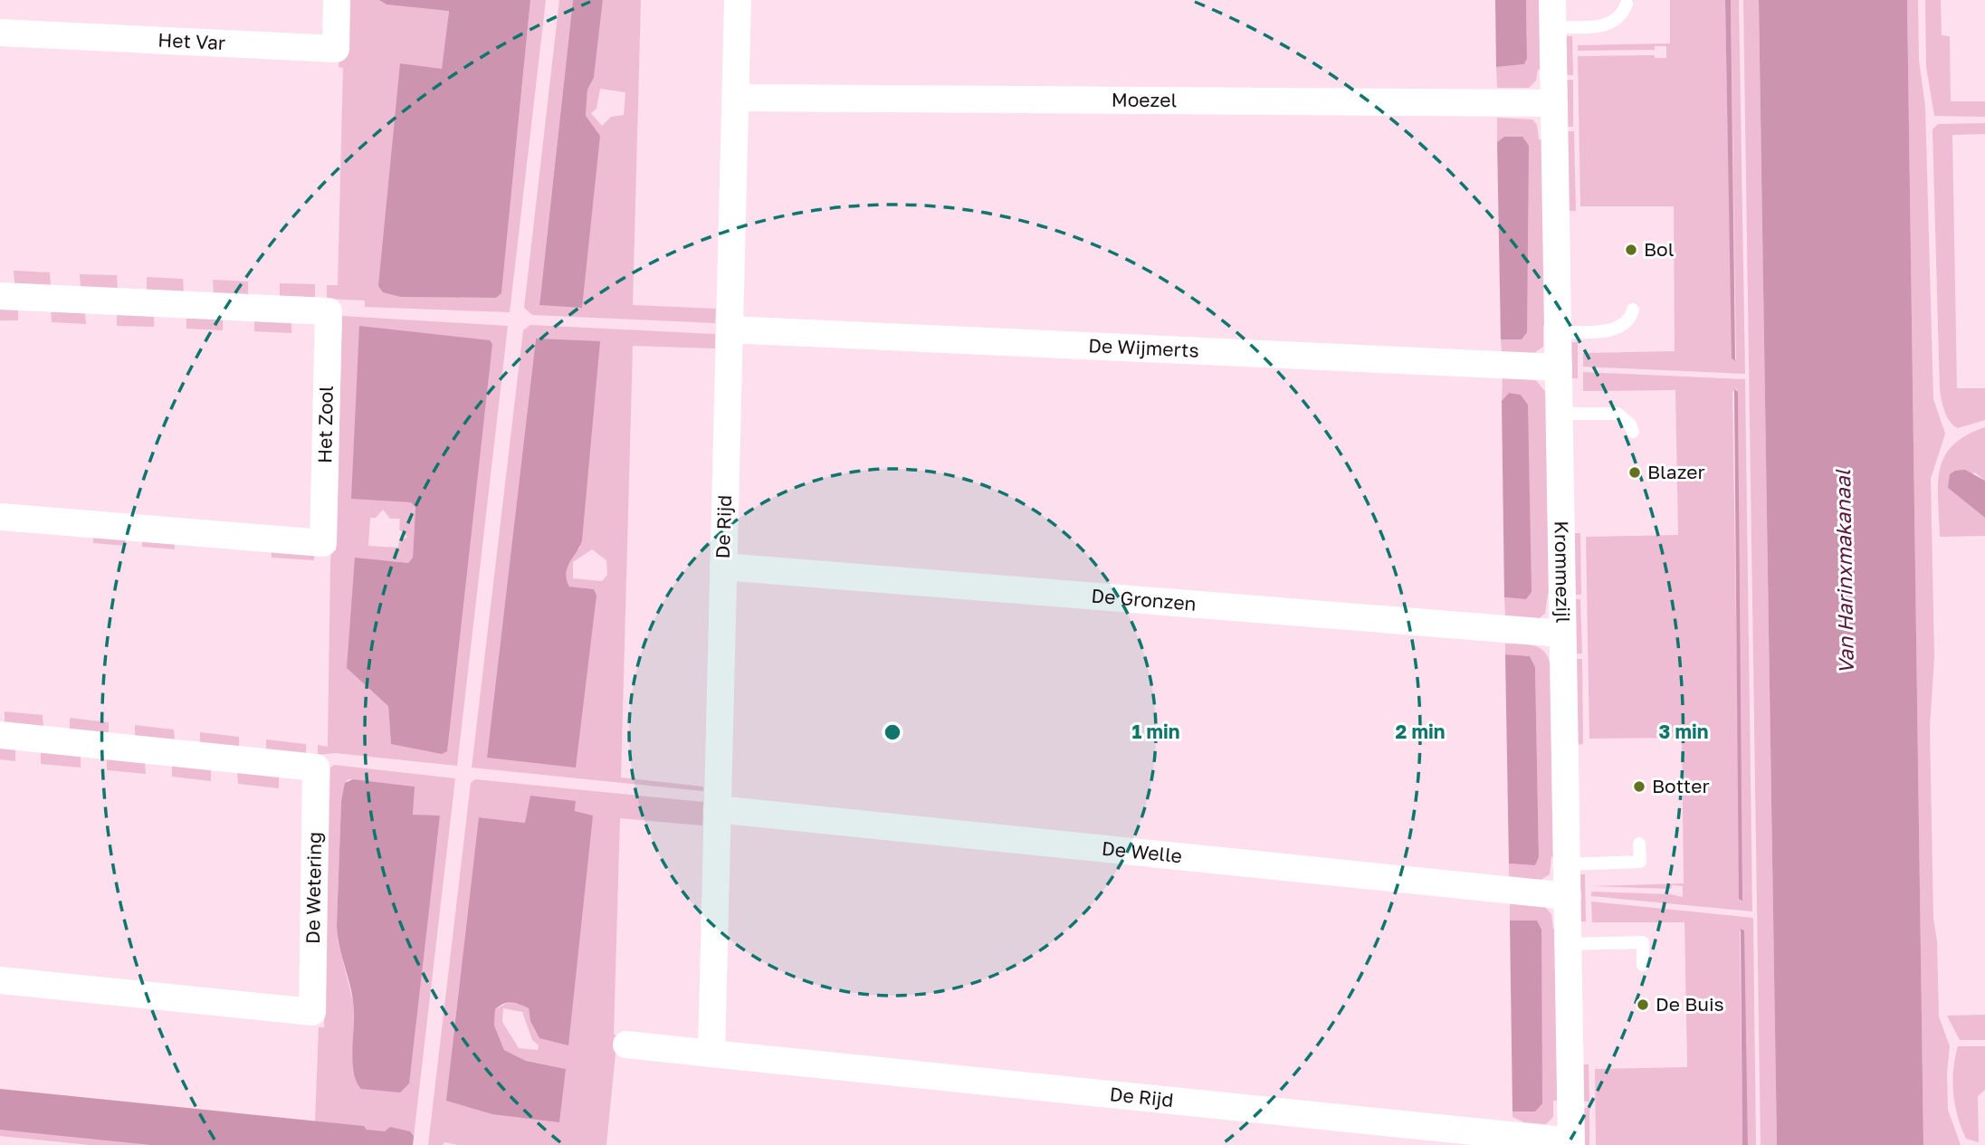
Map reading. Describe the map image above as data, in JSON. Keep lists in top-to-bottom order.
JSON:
{
  "streets": {
    "street": [
      "Het Var",
      "Moezel",
      "De Wijmerts",
      "Het Zool",
      "De Rijd",
      "Krommezijl",
      "De Gronzen",
      "De Welle",
      "De Wetering"
    ]
  },
  "crossings": [
    ["Moezel", "De Rijd"],
    ["Moezel", "Krommezijl"],
    ["De Wijmerts", "De Rijd"],
    ["De Wijmerts", "Krommezijl"],
    ["De Rijd", "Krommezijl"],
    ["De Rijd", "De Gronzen"],
    ["De Rijd", "De Welle"],
    ["Krommezijl", "De Gronzen"],
    ["Krommezijl", "De Welle"]
  ],
  "water": ["Van Harinxmakanaal"],
  "places": [
    "Bol",
    "Blazer",
    "Botter",
    "De Buis"
  ],
  "rings": ["1 min", "2 min", "3 min"]
}
